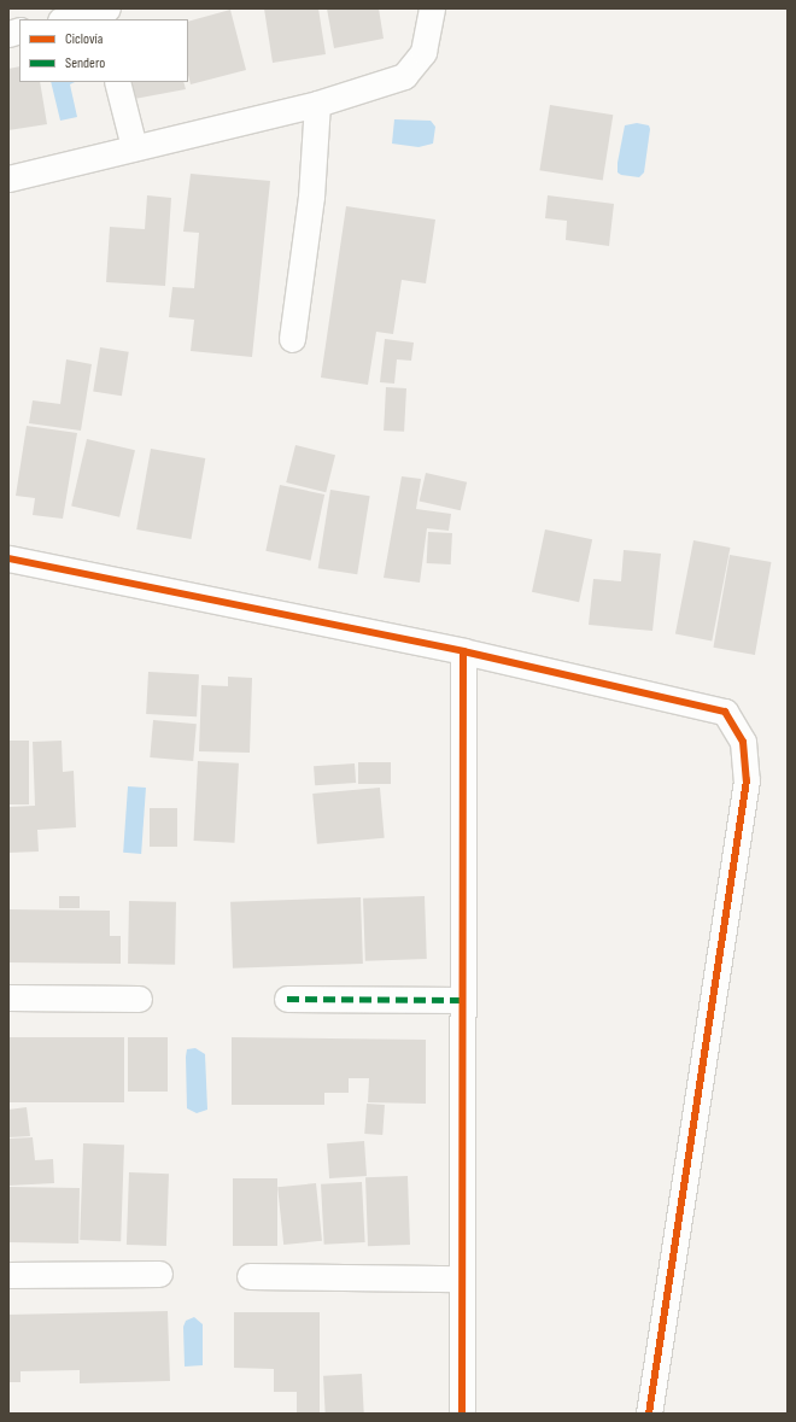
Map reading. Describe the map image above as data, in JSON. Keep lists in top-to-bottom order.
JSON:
{
  "legend": ["Ciclovía", "Sendero"]
}
